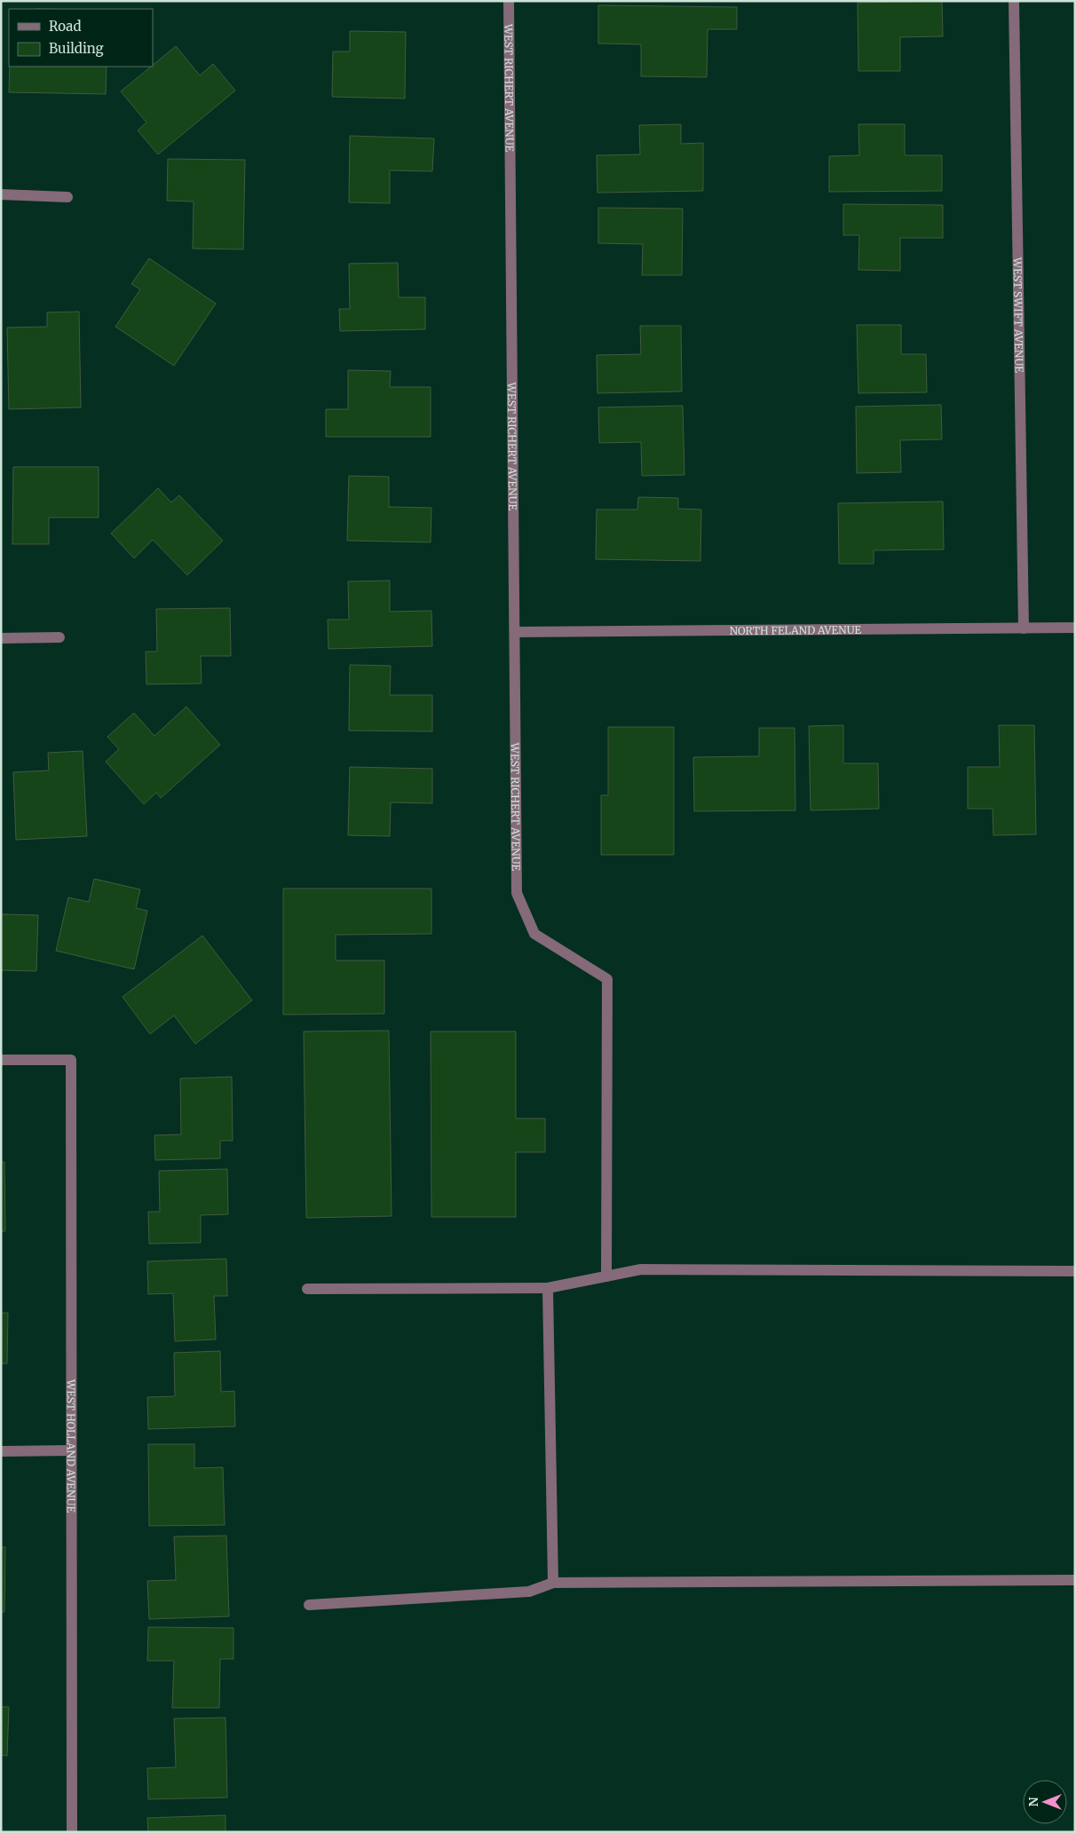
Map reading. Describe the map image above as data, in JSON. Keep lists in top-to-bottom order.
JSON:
{
  "streets": {
    "street": [
      "WEST RICHERT AVENUE",
      "WEST SWIFT AVENUE",
      "NORTH FELAND AVENUE",
      "WEST HOLLAND AVENUE"
    ]
  },
  "crossings": [
    ["WEST RICHERT AVENUE", "NORTH FELAND AVENUE"],
    ["WEST SWIFT AVENUE", "NORTH FELAND AVENUE"]
  ],
  "legend": ["Road", "Building"],
  "north": "left"
}
